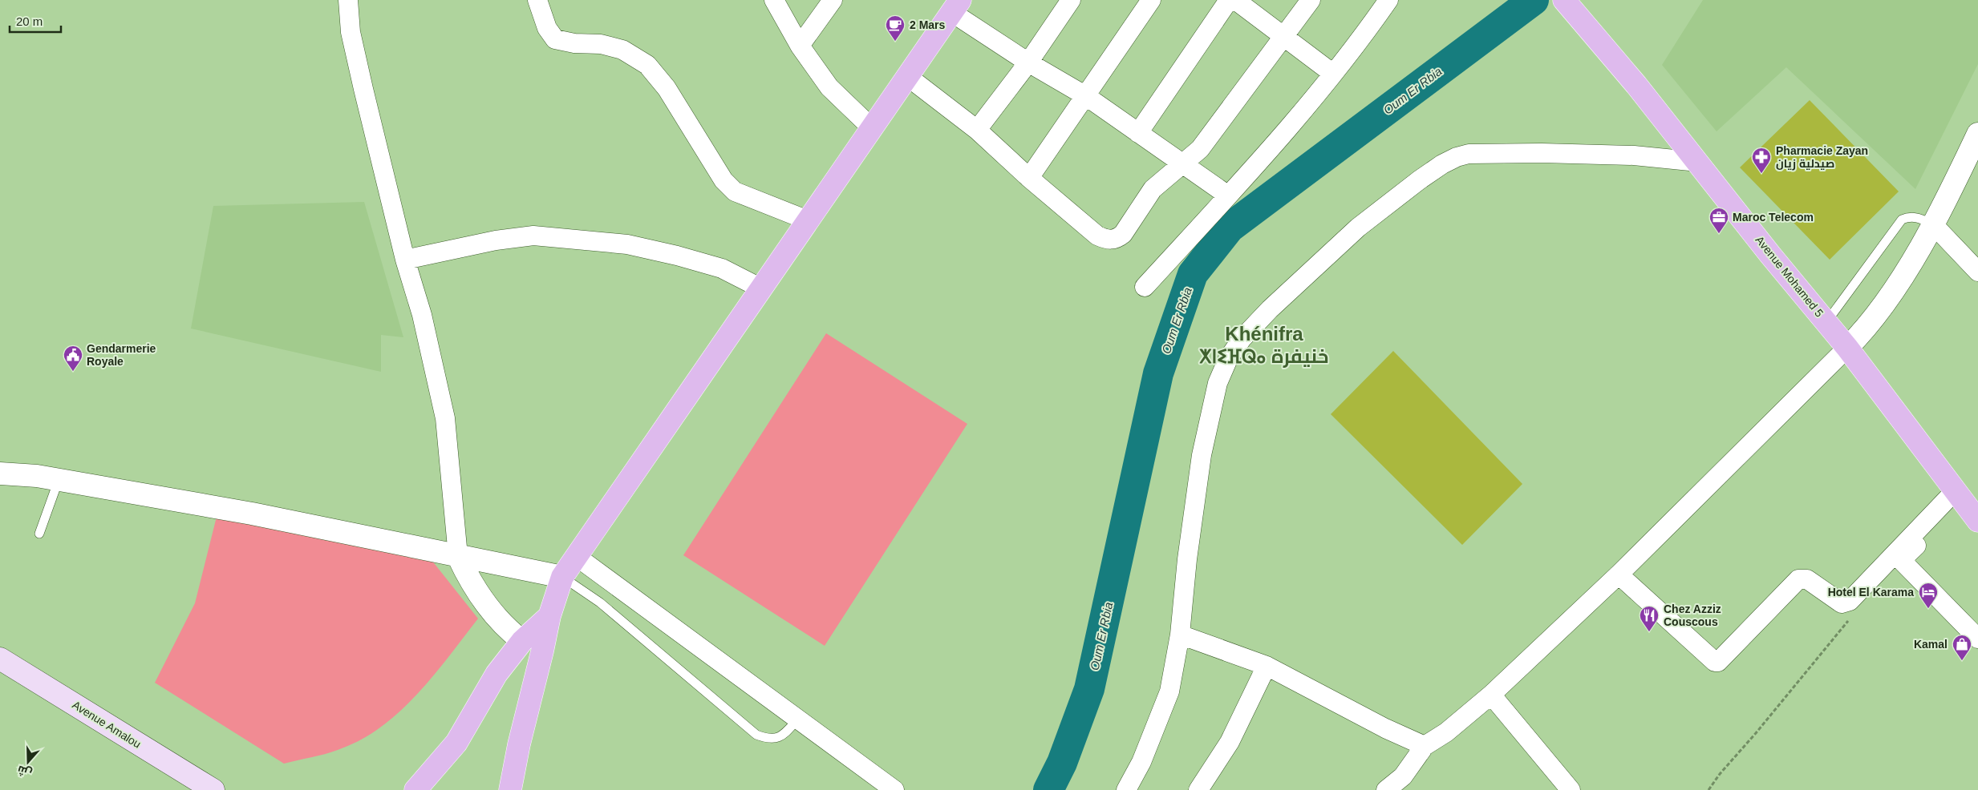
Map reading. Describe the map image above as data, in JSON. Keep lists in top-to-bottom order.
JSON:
{
  "streets": {
    "main road": ["Avenue Mohamed 5", "Avenue Amalou"]
  },
  "districts": ["Khénifra ⵅⵏⵉⴼⵕⴰ خنيفرة"],
  "water": ["Oum Er Rbia"],
  "places": {
    "cafe": ["2 Mars"],
    "pharmacy": ["Pharmacie Zayan صيدلية زيان"],
    "office": ["Maroc Telecom"],
    "public building": ["Gendarmerie Royale"],
    "hotel": ["Hotel El Karama"],
    "restaurant": ["Chez Azziz Couscous"],
    "shop": ["Kamal"]
  },
  "scale_bar": "20 m",
  "north": "bottom"
}
